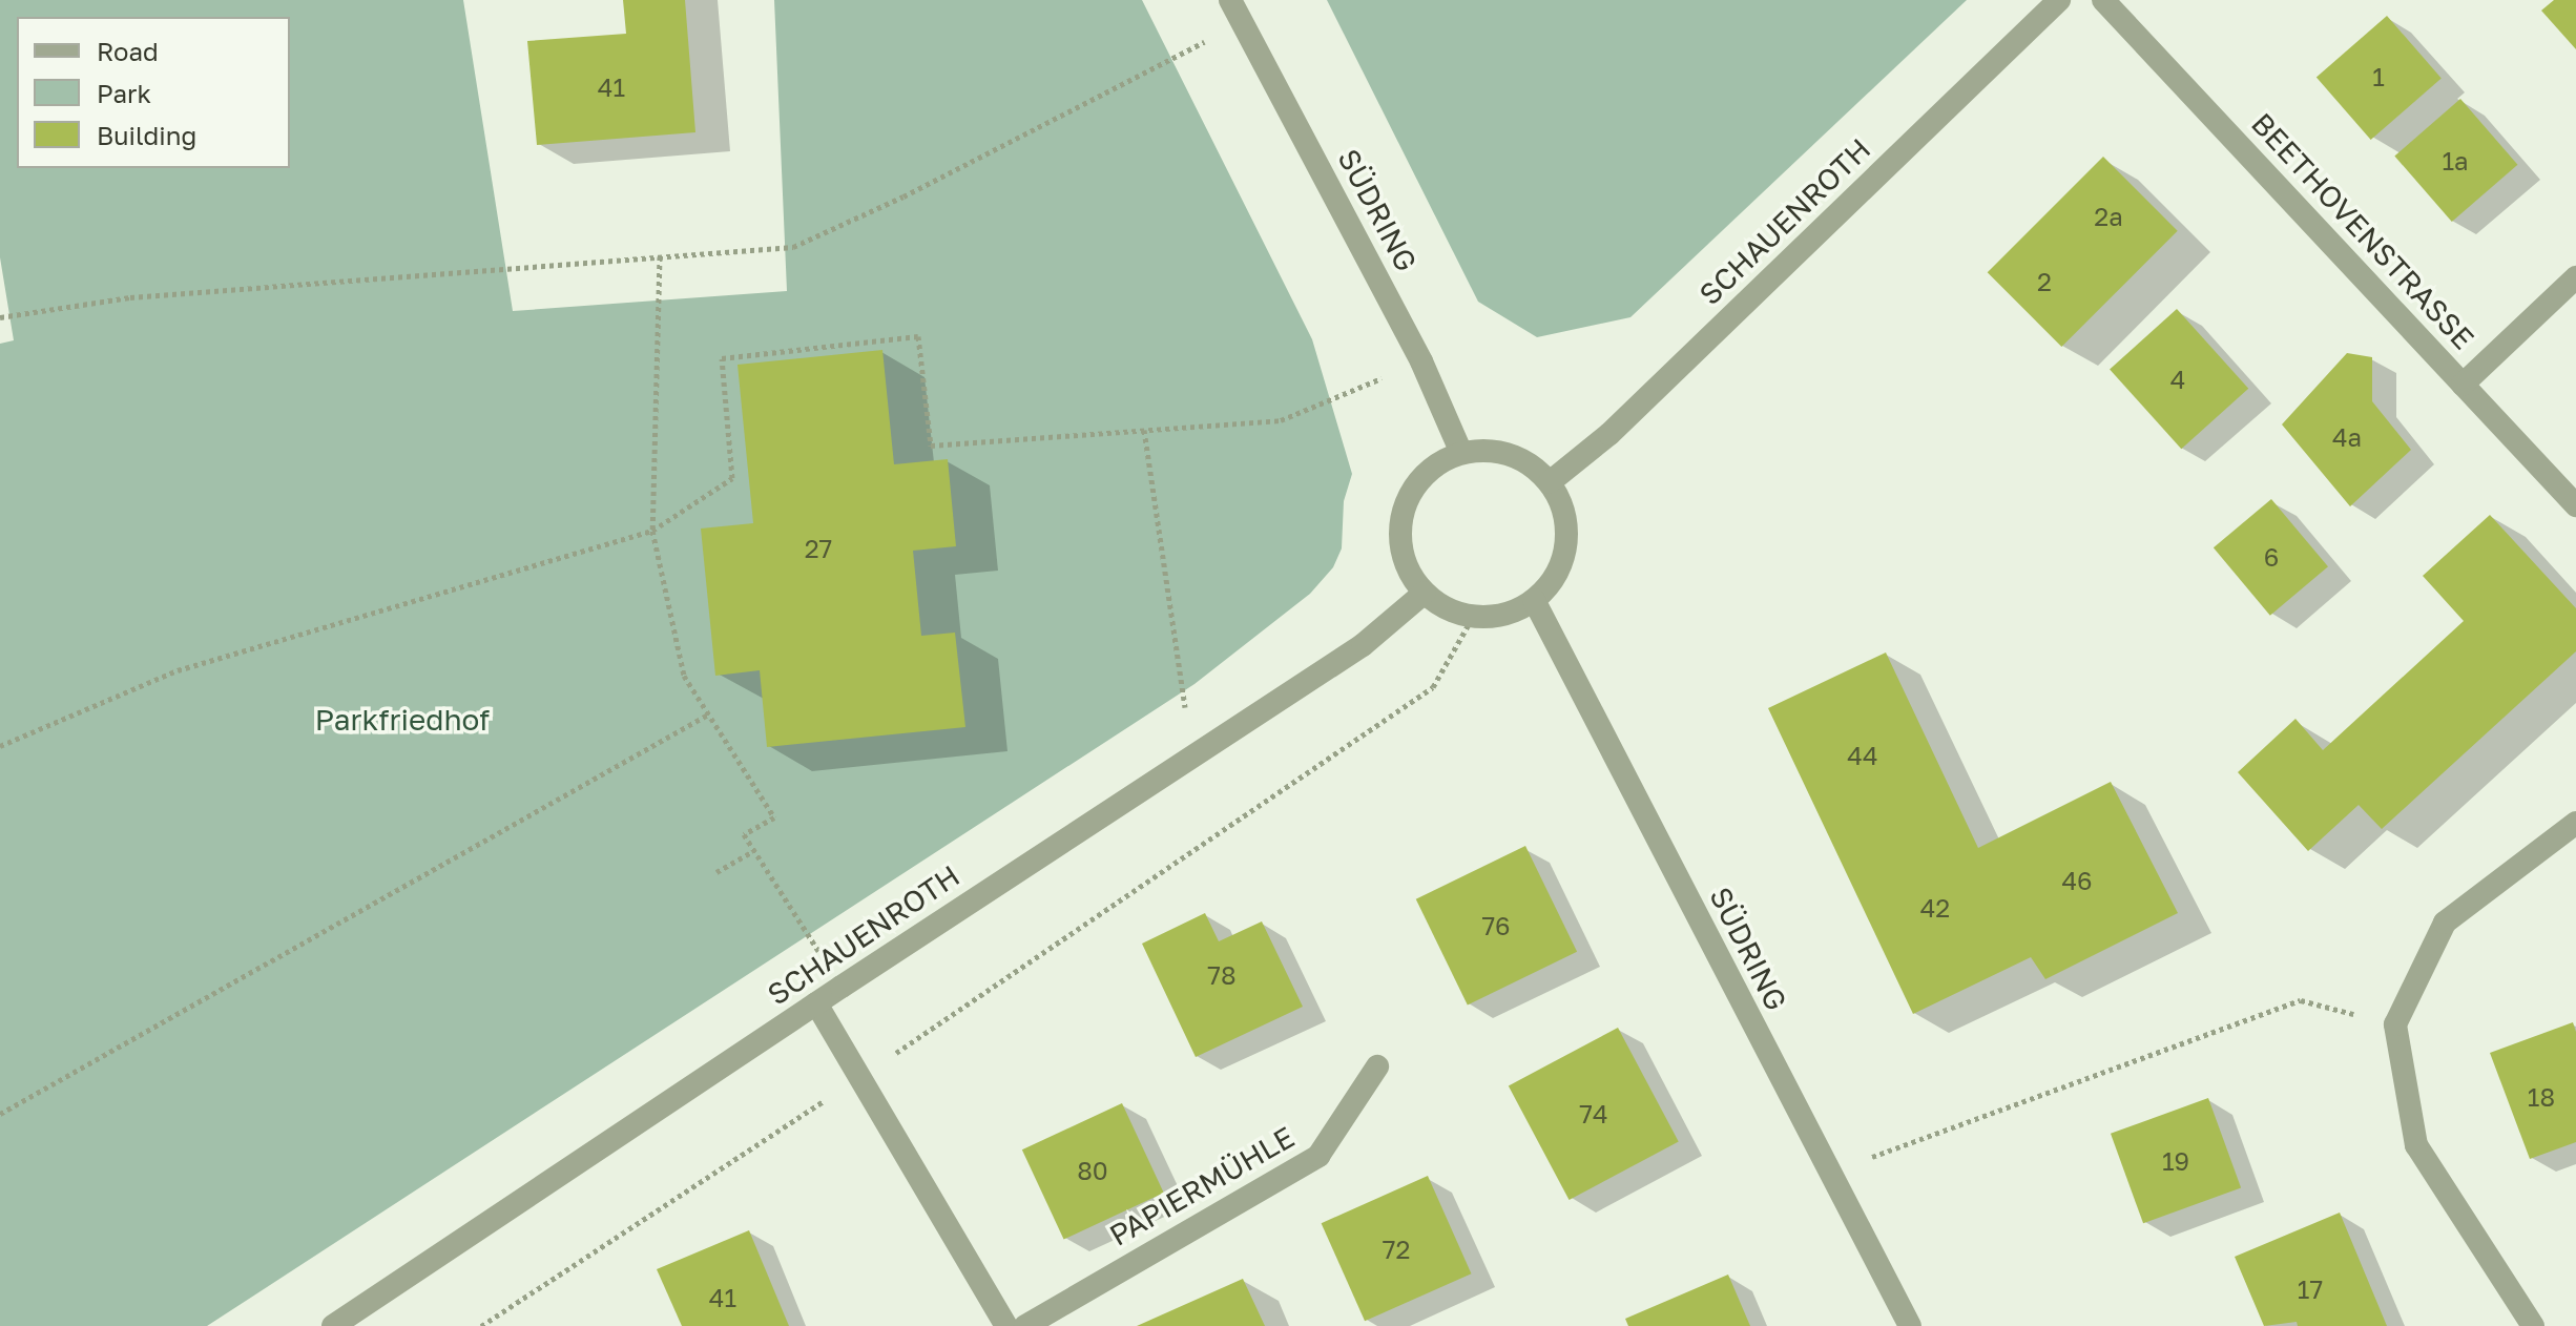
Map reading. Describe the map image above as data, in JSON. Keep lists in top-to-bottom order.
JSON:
{
  "streets": {
    "street": [
      "SÜDRING",
      "SCHAUENROTH",
      "BEETHOVENSTRASSE",
      "PAPIERMÜHLE"
    ]
  },
  "crossings": [
    ["SÜDRING", "SCHAUENROTH"]
  ],
  "parks": ["Parkfriedhof"],
  "house_numbers": [
    "1",
    "41",
    "1a",
    "2a",
    "2",
    "4",
    "4a",
    "27",
    "6",
    "44",
    "46",
    "42",
    "76",
    "78",
    "18",
    "74",
    "19",
    "80",
    "72",
    "17",
    "41"
  ],
  "legend": ["Road", "Park", "Building"]
}
